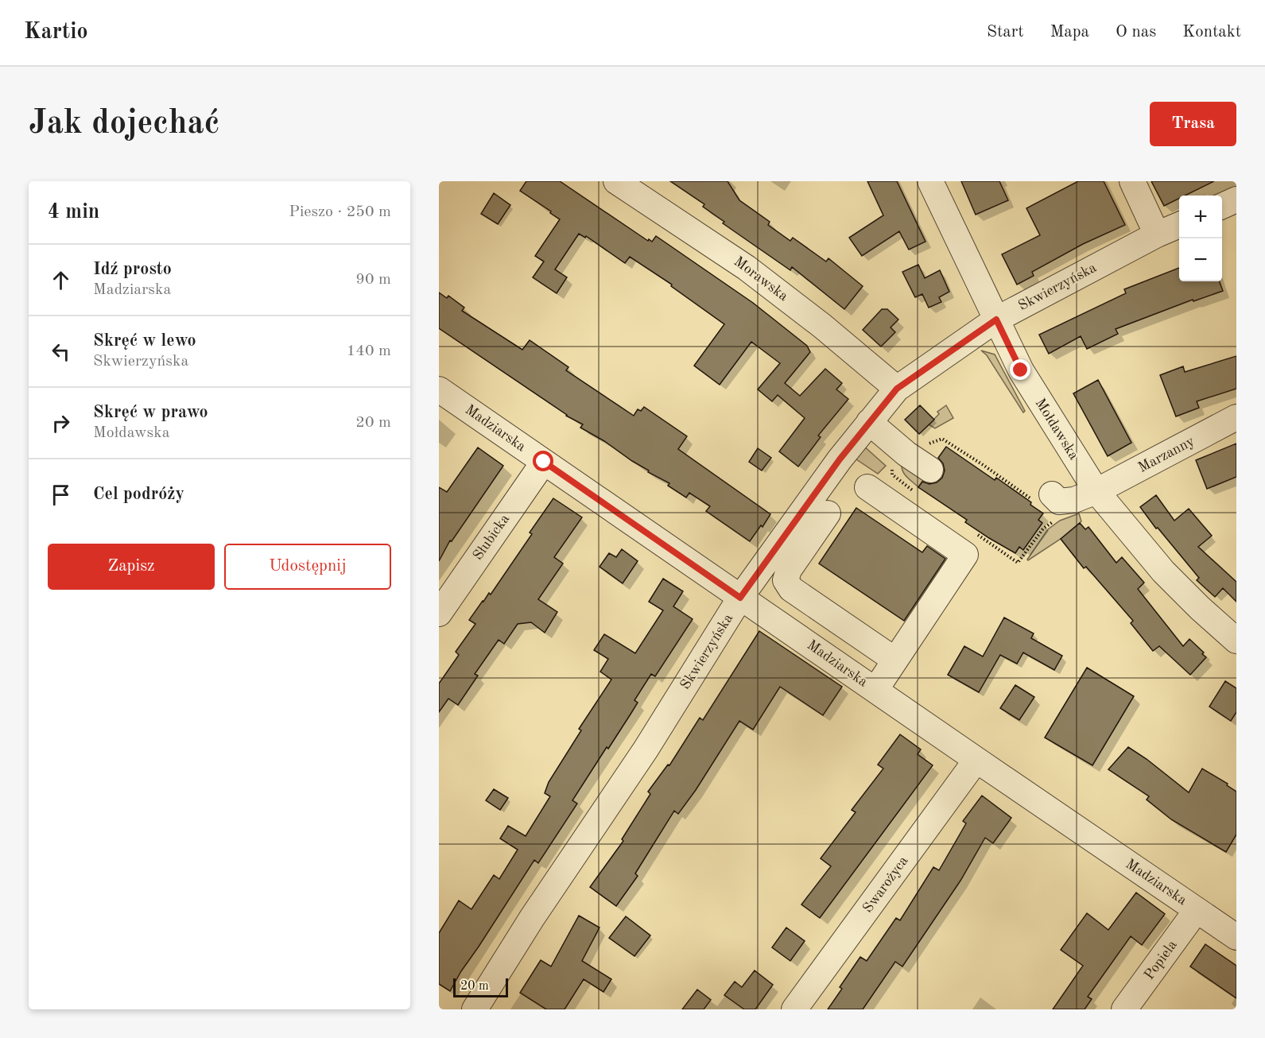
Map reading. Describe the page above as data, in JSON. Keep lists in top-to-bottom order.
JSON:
{
  "streets": {
    "street": [
      "Morawska",
      "Skwierzyńska",
      "Madziarska",
      "Mołdawska",
      "Marzanny",
      "Słubicka",
      "Swarożyca",
      "Popiela"
    ]
  },
  "crossings": [
    ["Morawska", "Skwierzyńska"],
    ["Skwierzyńska", "Madziarska"],
    ["Skwierzyńska", "Mołdawska"],
    ["Madziarska", "Słubicka"],
    ["Madziarska", "Swarożyca"],
    ["Madziarska", "Popiela"],
    ["Mołdawska", "Marzanny"]
  ],
  "scale_bar": "20 m",
  "page": {
    "header": "Kartio",
    "nav": [
      "Start",
      "Mapa",
      "O nas",
      "Kontakt"
    ],
    "buttons": [
      "Trasa",
      ["Zapisz", "Udostępnij"]
    ],
    "title": "Jak dojechać",
    "heading": ["4 min", "Pieszo · 250 m"],
    "map_buttons": ["+", "−"],
    "list": [
      ["Idź prosto", "Madziarska", "90 m"],
      ["Skręć w lewo", "Skwierzyńska", "140 m"],
      ["Skręć w prawo", "Mołdawska", "20 m"],
      "Cel podróży"
    ],
    "scale": "20 m"
  }
}
